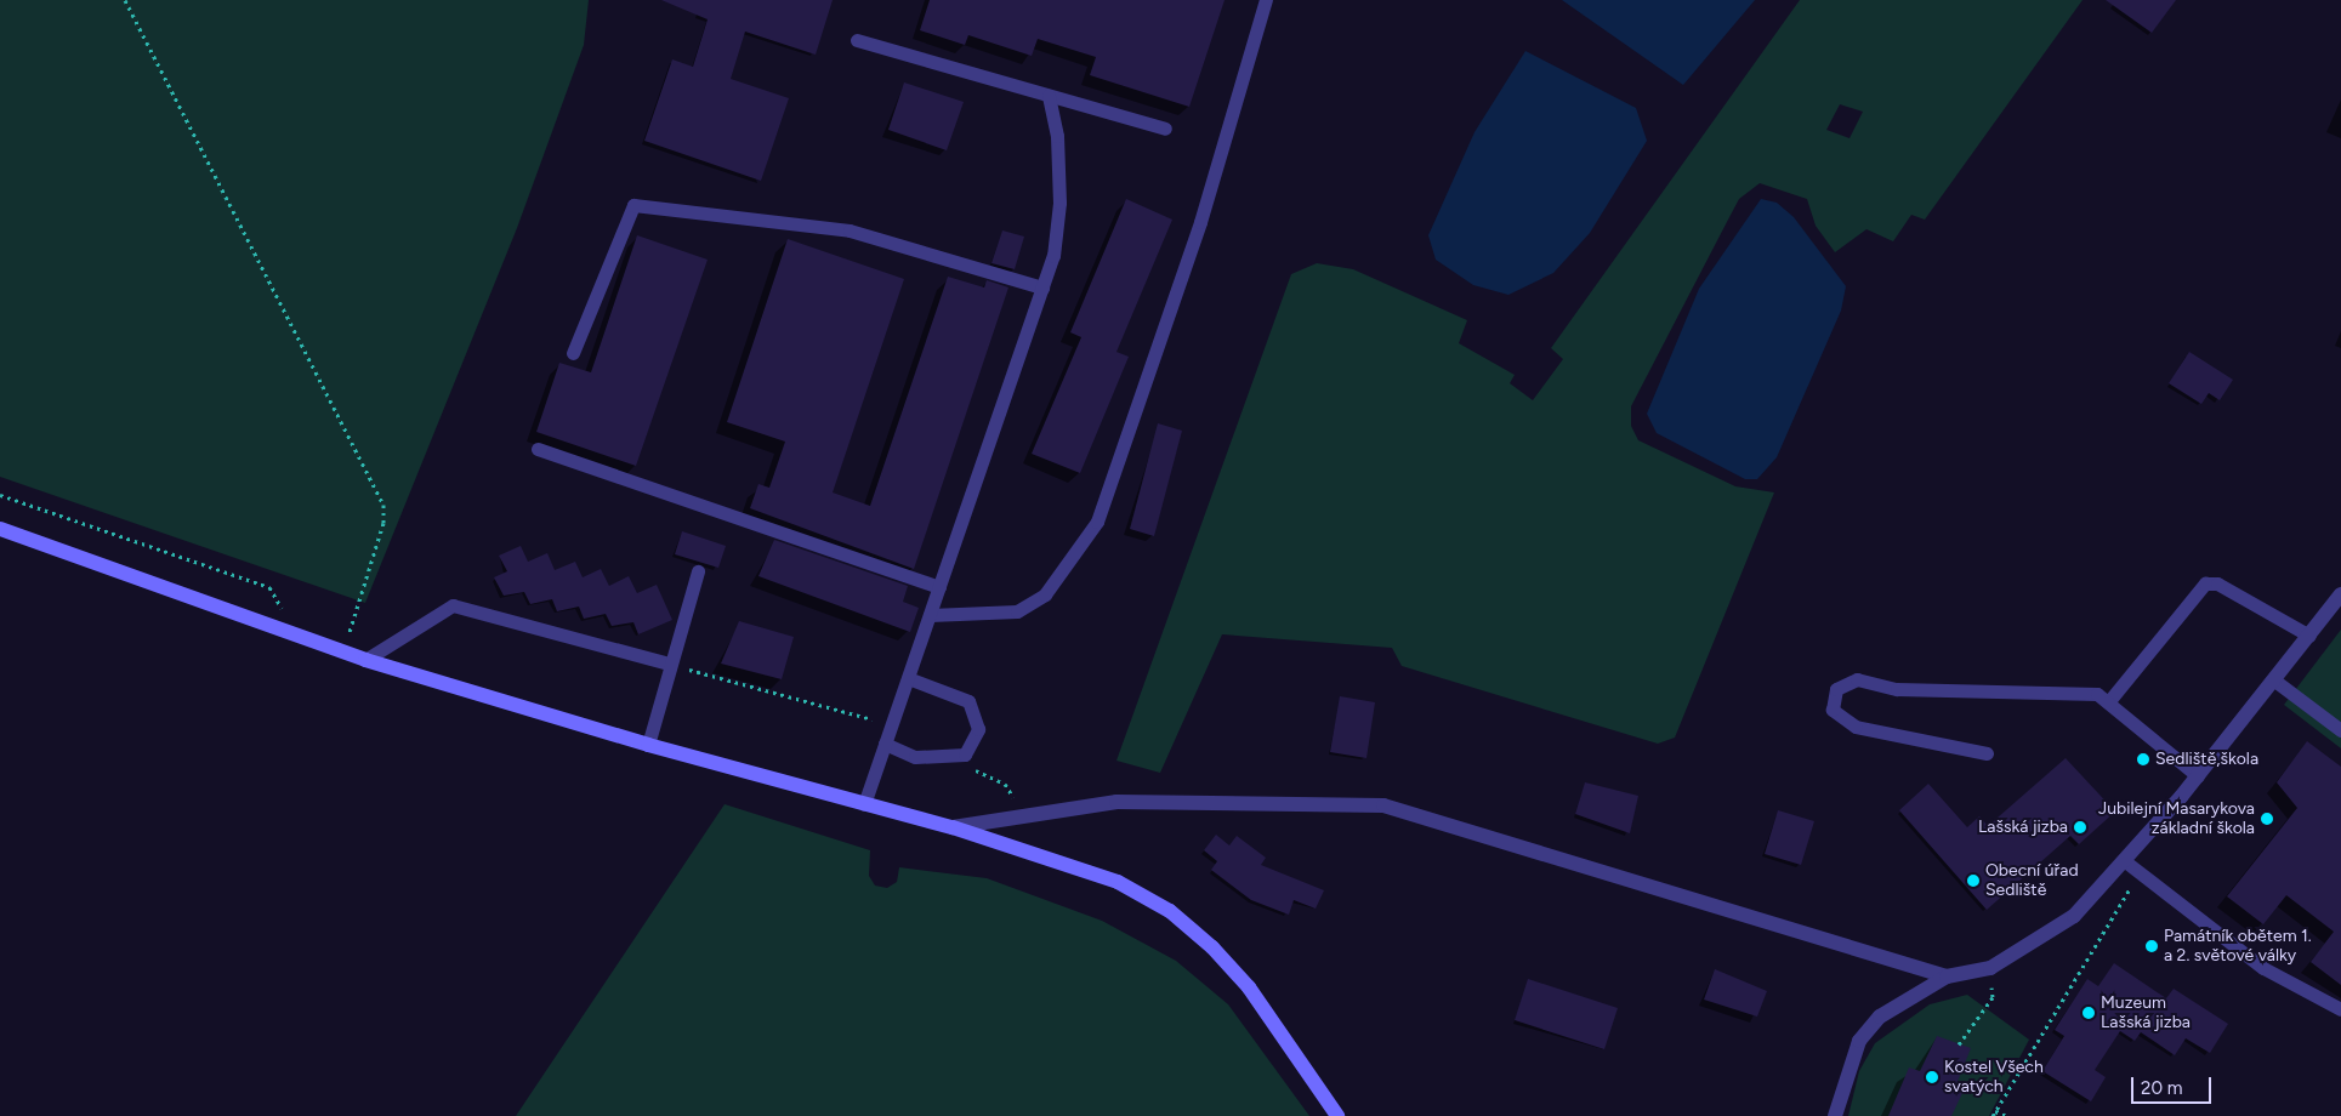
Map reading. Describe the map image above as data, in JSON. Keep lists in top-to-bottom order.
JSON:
{
  "places": [
    "Sedliště,škola",
    "Jubilejní Masarykova základní škola",
    "Lašská jizba",
    "Obecní úřad Sedliště",
    "Památník obětem 1. a 2. světové války",
    "Muzeum Lašská jizba",
    "Kostel Všech svatých"
  ],
  "scale_bar": "20 m"
}
